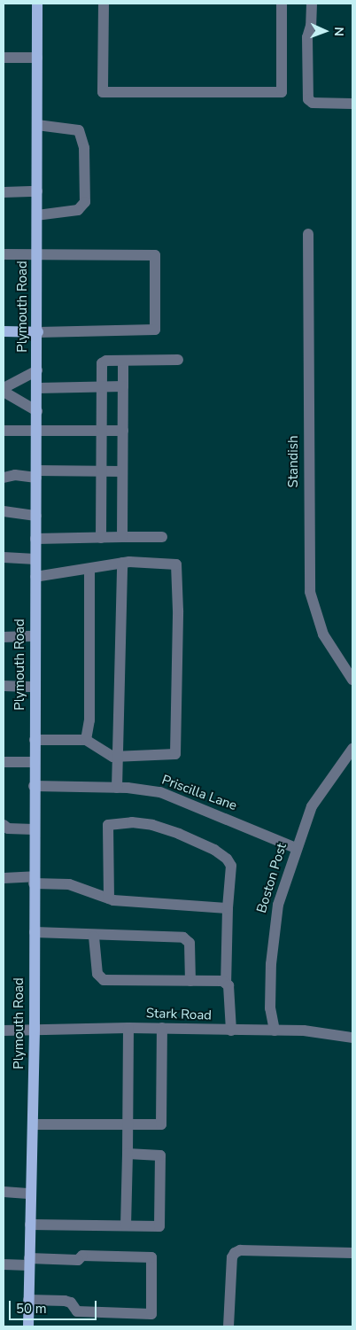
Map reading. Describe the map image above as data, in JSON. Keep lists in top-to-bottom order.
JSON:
{
  "streets": {
    "main road": ["Plymouth Road"],
    "street": [
      "Standish",
      "Priscilla Lane",
      "Boston Post",
      "Stark Road"
    ]
  },
  "crossings": [
    ["Plymouth Road", "Priscilla Lane"],
    ["Plymouth Road", "Stark Road"],
    ["Priscilla Lane", "Boston Post"],
    ["Boston Post", "Stark Road"]
  ],
  "scale_bar": "50 m",
  "north": "right"
}
